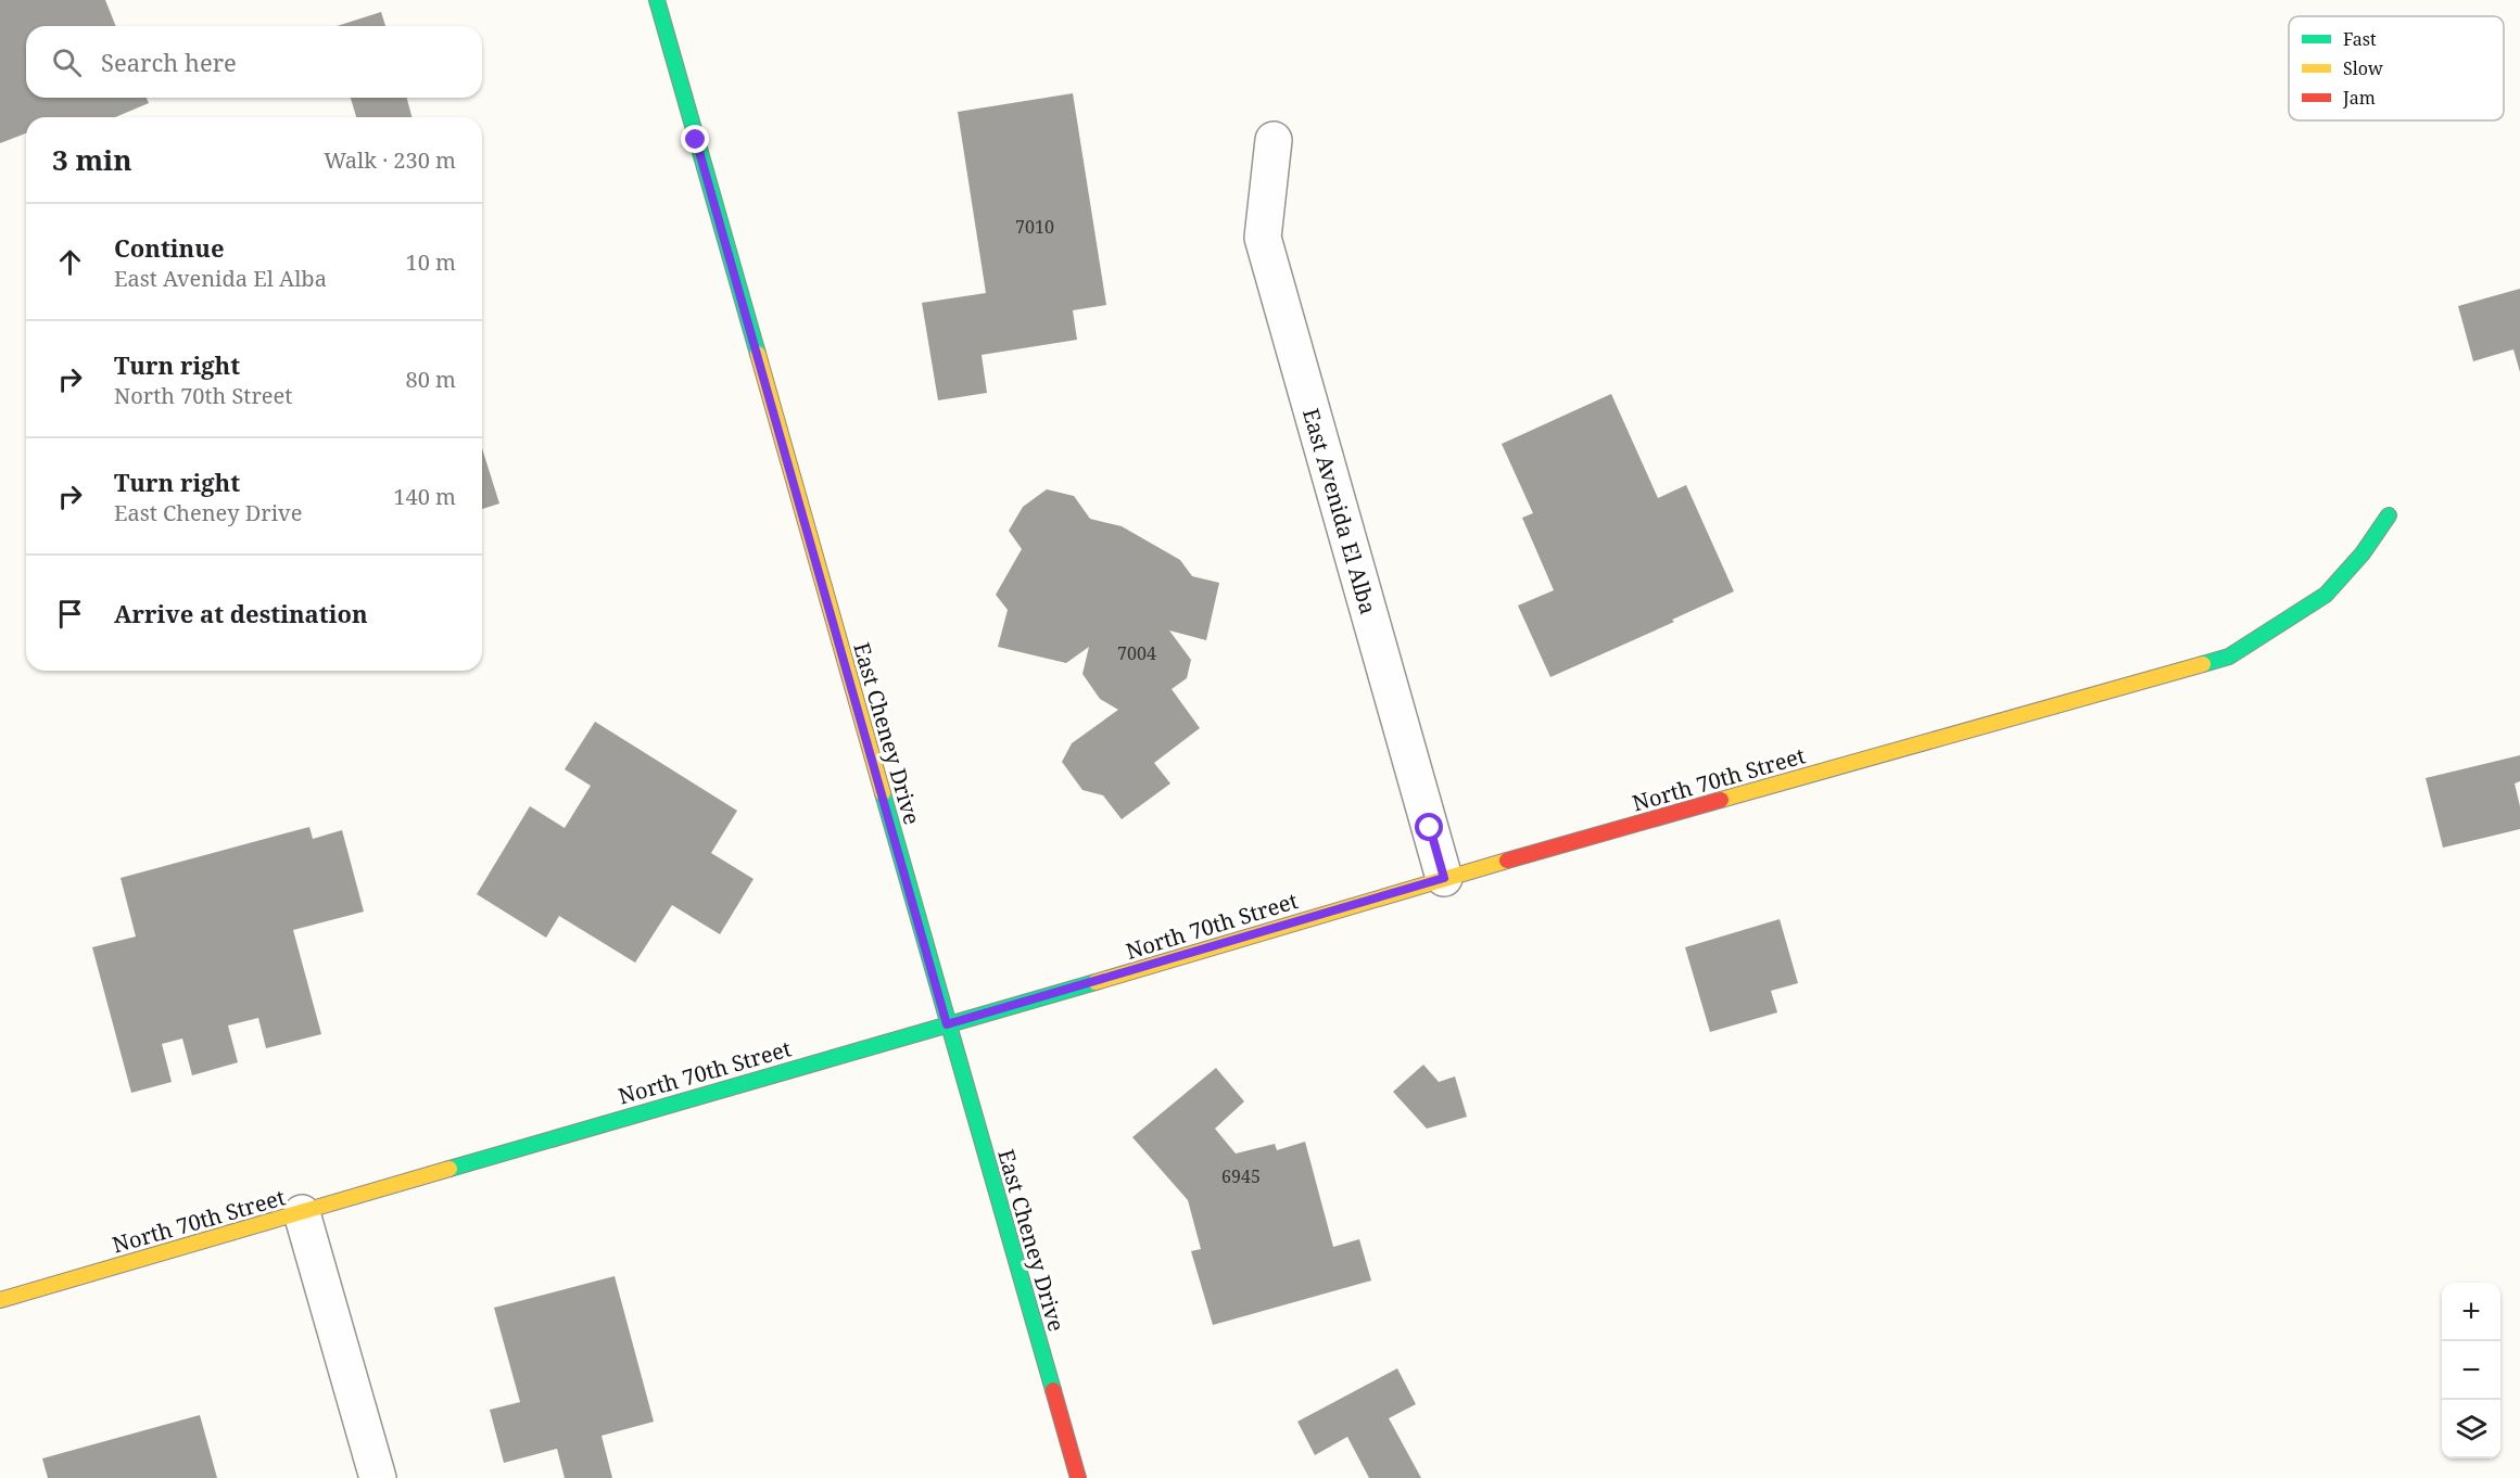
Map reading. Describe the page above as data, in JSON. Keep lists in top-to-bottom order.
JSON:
{
  "streets": {
    "street": ["East Avenida El Alba", "East Cheney Drive", "North 70th Street"]
  },
  "crossings": [
    ["East Avenida El Alba", "North 70th Street"],
    ["East Cheney Drive", "North 70th Street"]
  ],
  "house_numbers": ["7010", "7004", "6945"],
  "legend": ["Fast", "Slow", "Jam"],
  "page": {
    "search": "Search here",
    "heading": ["3 min", "Walk · 230 m"],
    "list": [
      ["Continue", "East Avenida El Alba", "10 m"],
      ["Turn right", "North 70th Street", "80 m"],
      ["Turn right", "East Cheney Drive", "140 m"],
      "Arrive at destination"
    ],
    "map_buttons": ["+", "−"]
  }
}
